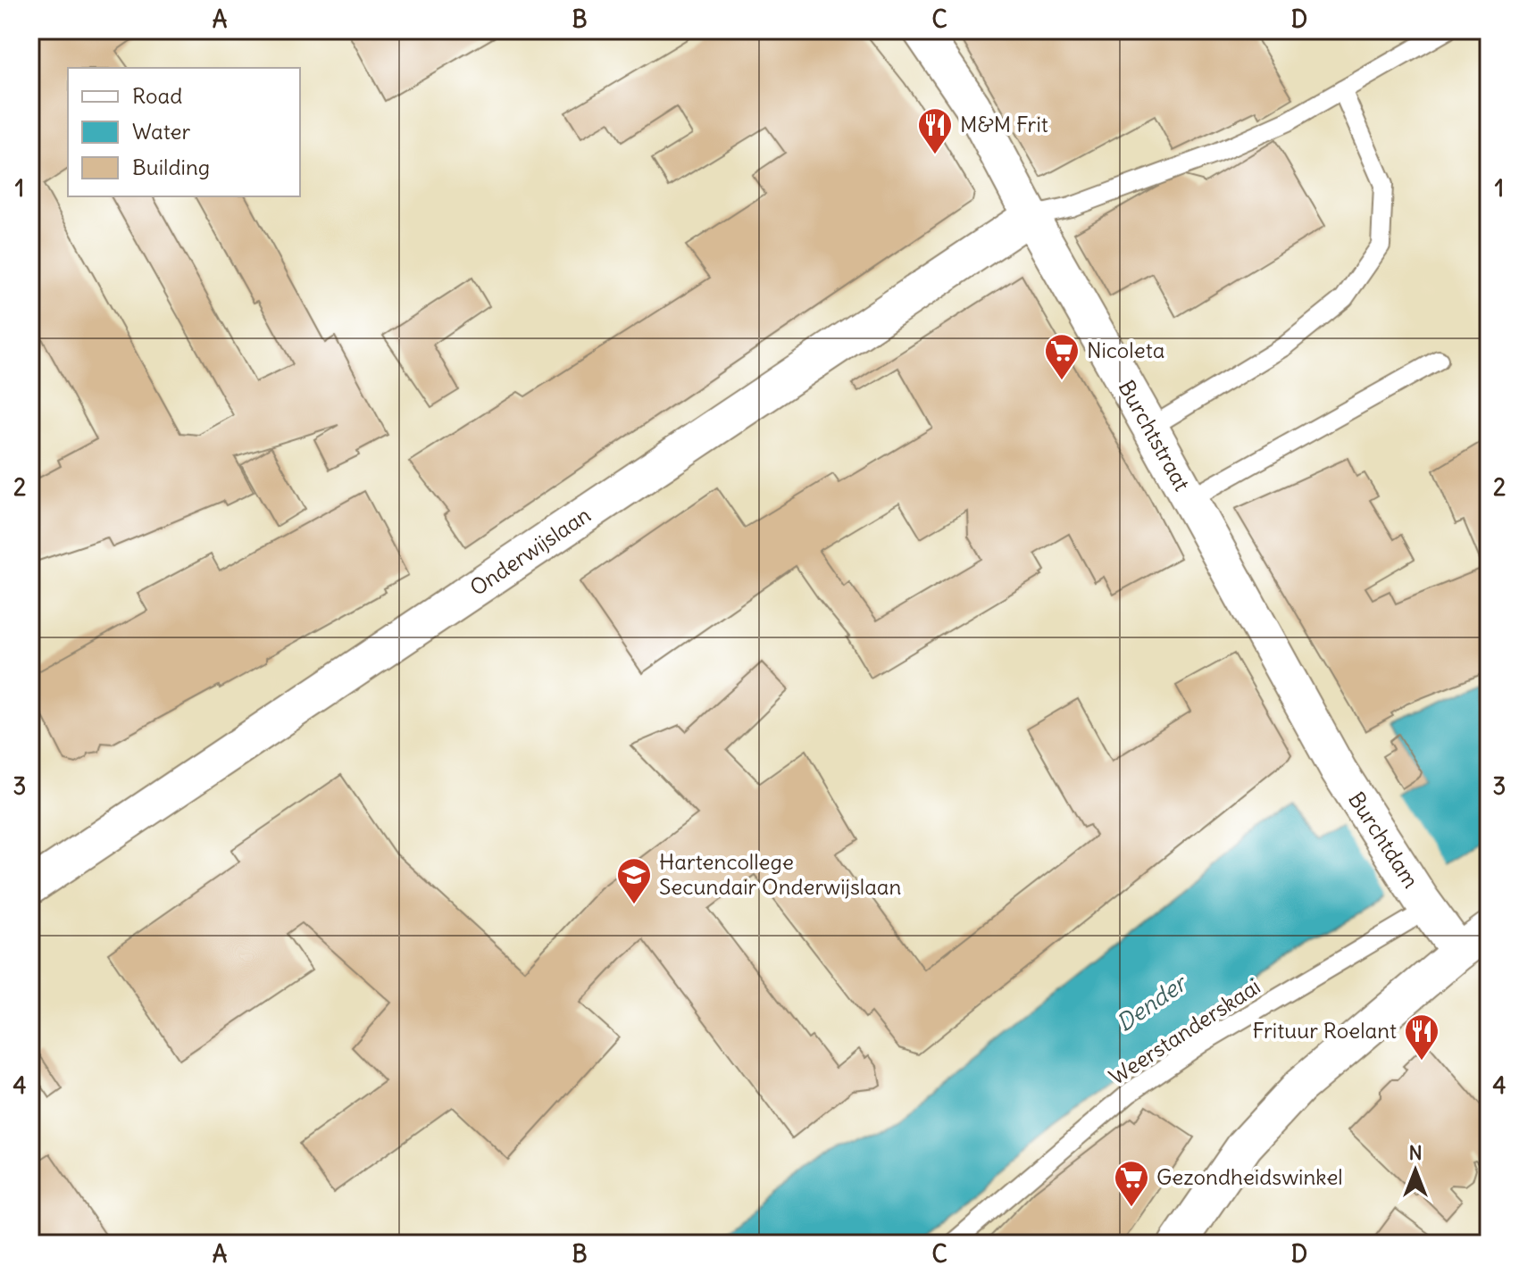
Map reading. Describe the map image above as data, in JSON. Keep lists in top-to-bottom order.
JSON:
{
  "streets": {
    "street": ["Burchtstraat", "Onderwijslaan", "Burchtdam"],
    "lane": ["Weerstanderskaai"]
  },
  "crossings": [
    ["Burchtstraat", "Onderwijslaan"],
    ["Burchtstraat", "Burchtdam"],
    ["Burchtdam", "Weerstanderskaai"]
  ],
  "water": ["Dender"],
  "places": {
    "restaurant": ["M&M Frit", "Frituur Roelant"],
    "supermarket": ["Nicoleta", "Gezondheidswinkel"],
    "school or university": ["Hartencollege Secundair Onderwijslaan"]
  },
  "legend": ["Road", "Water", "Building"],
  "north": "top",
  "grid": {
    "columns": [
      "A",
      "B",
      "C",
      "D"
    ],
    "rows": [
      "1",
      "2",
      "3",
      "4"
    ]
  }
}
